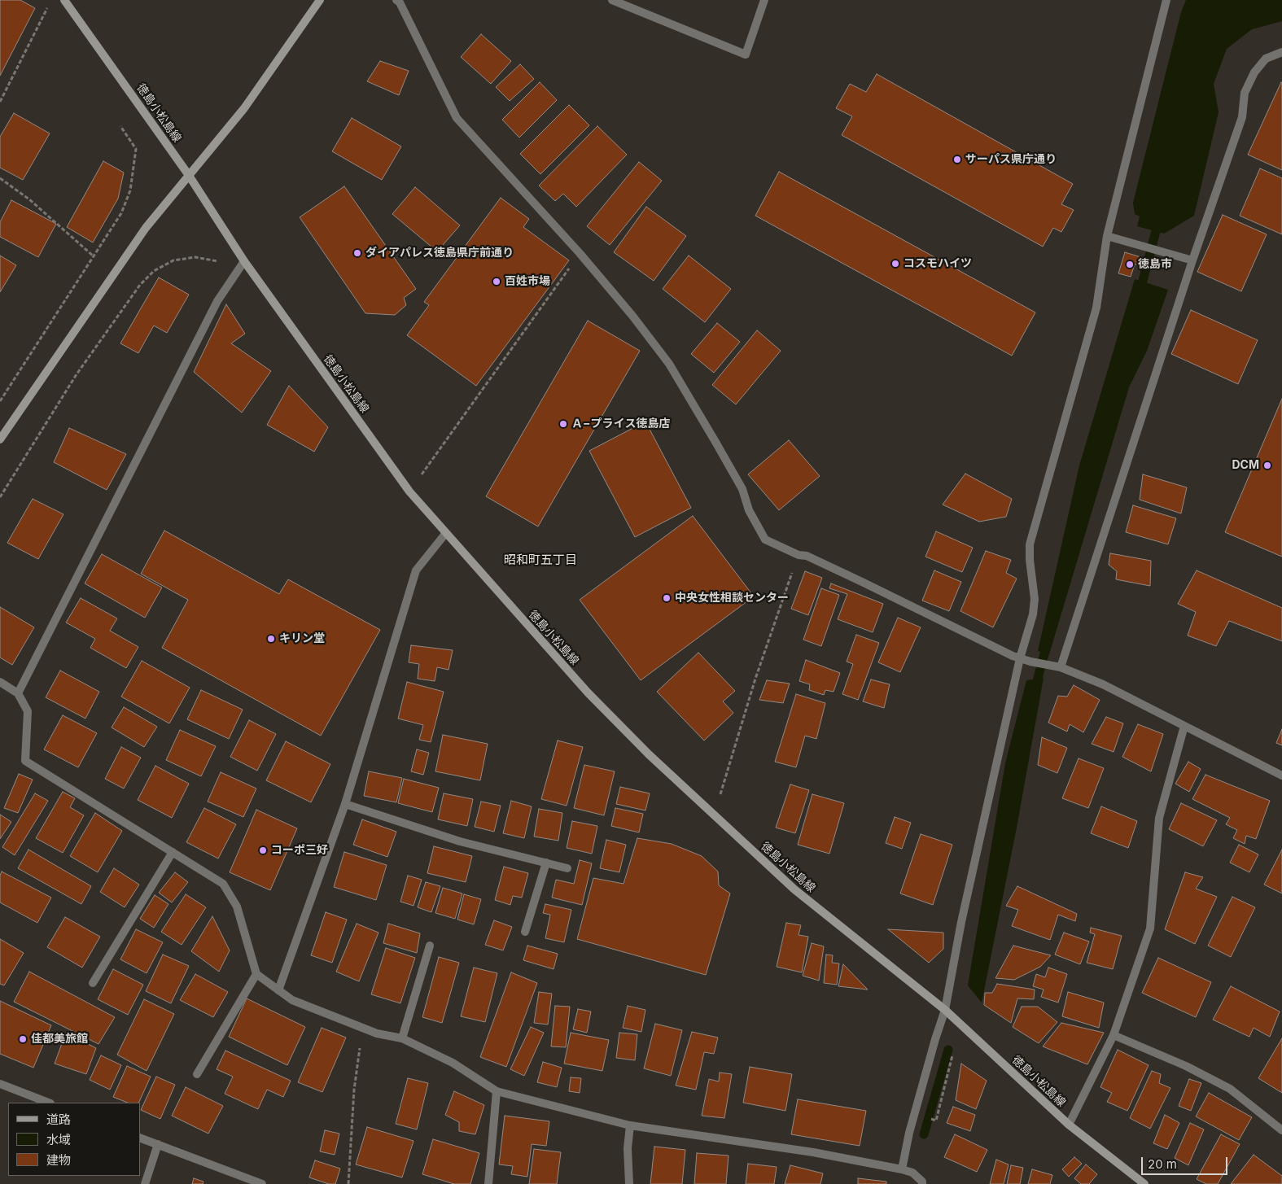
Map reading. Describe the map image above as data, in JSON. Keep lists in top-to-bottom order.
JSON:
{
  "streets": {
    "main road": ["徳島小松島線"]
  },
  "districts": ["昭和町五丁目"],
  "places": [
    "サーパス県庁通り",
    "ダイアパレス徳島県庁前通り",
    "コスモハイツ",
    "徳島市",
    "百姓市場",
    "Ａ−プライス徳島店",
    "DCM",
    "中央女性相談センター",
    "キリン堂",
    "コーポ三好",
    "佳都美旅館"
  ],
  "legend": ["道路", "水域", "建物"],
  "scale_bar": "20 m"
}
